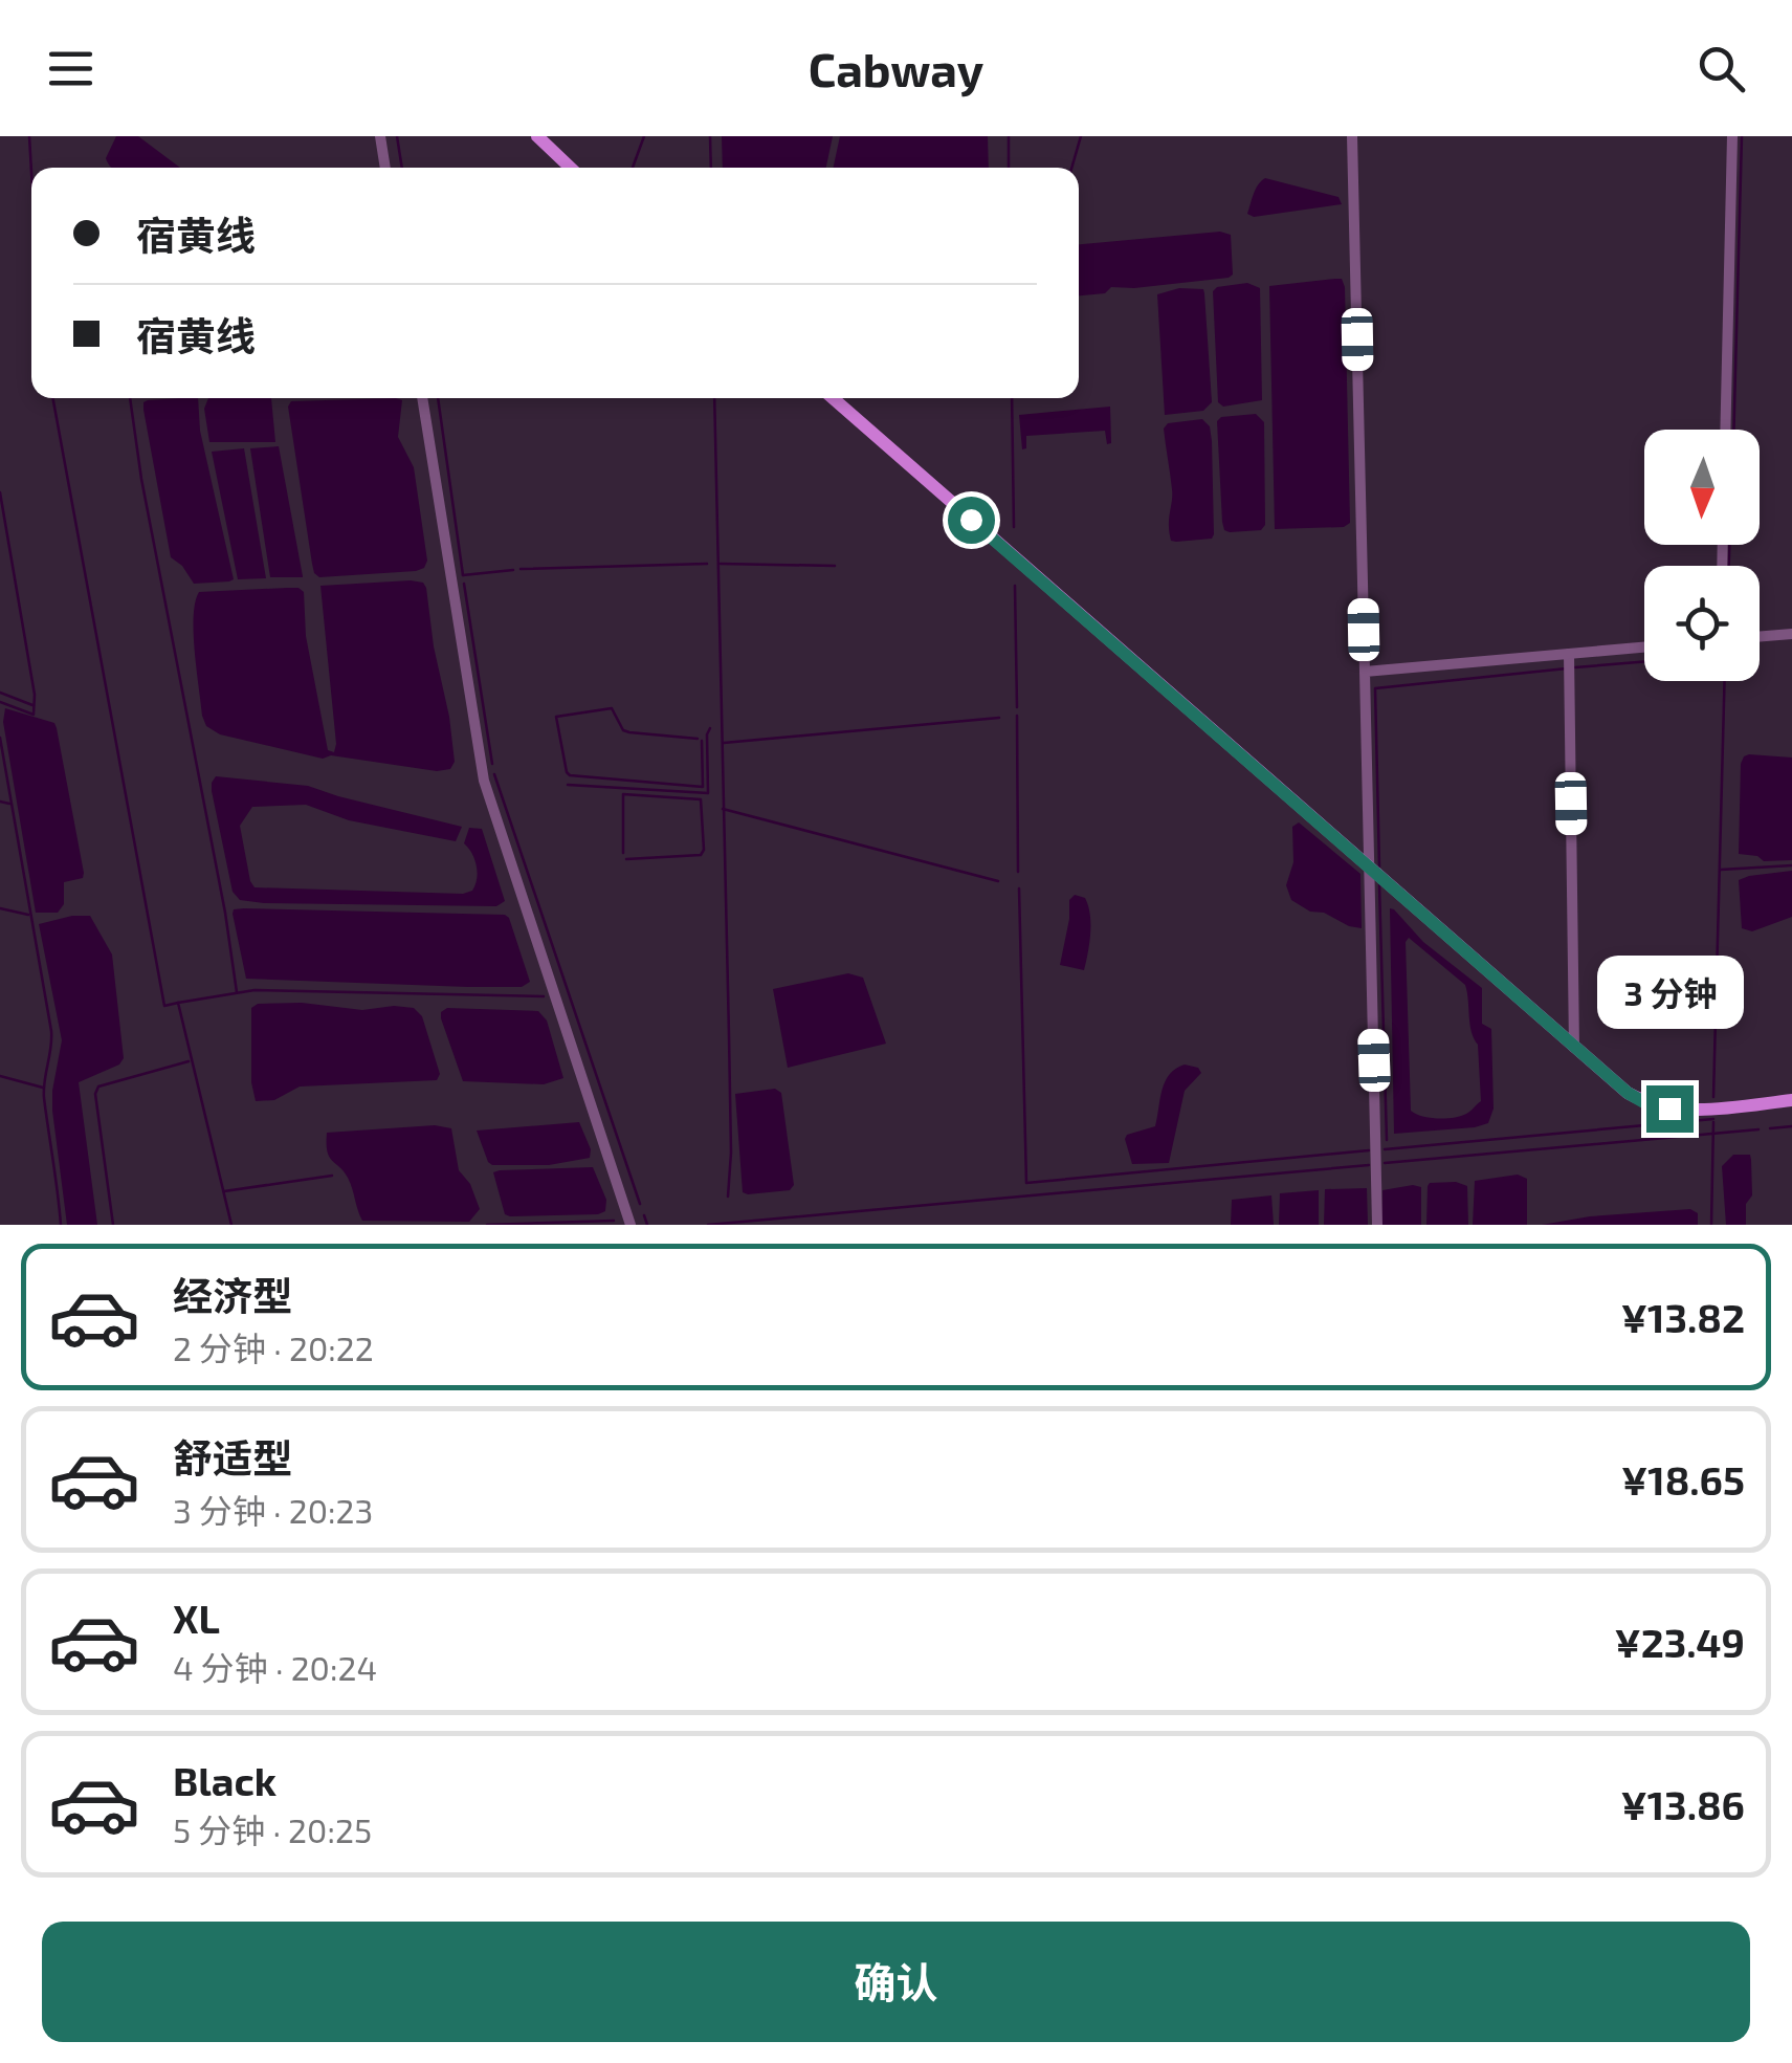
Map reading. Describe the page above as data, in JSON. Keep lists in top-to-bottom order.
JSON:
{
  "north": "bottom",
  "page": {
    "header": "Cabway",
    "banner": ["宿黄线", "宿黄线"],
    "bubble": "3 分钟",
    "list": [
      {
        "name": "经济型",
        "note": "2 分钟 · 20:22",
        "value": "¥13.82"
      },
      {
        "name": "舒适型",
        "note": "3 分钟 · 20:23",
        "value": "¥18.65"
      },
      {
        "name": "XL",
        "note": "4 分钟 · 20:24",
        "value": "¥23.49"
      },
      {
        "name": "Black",
        "note": "5 分钟 · 20:25",
        "value": "¥13.86"
      }
    ],
    "buttons": "确认"
  }
}
